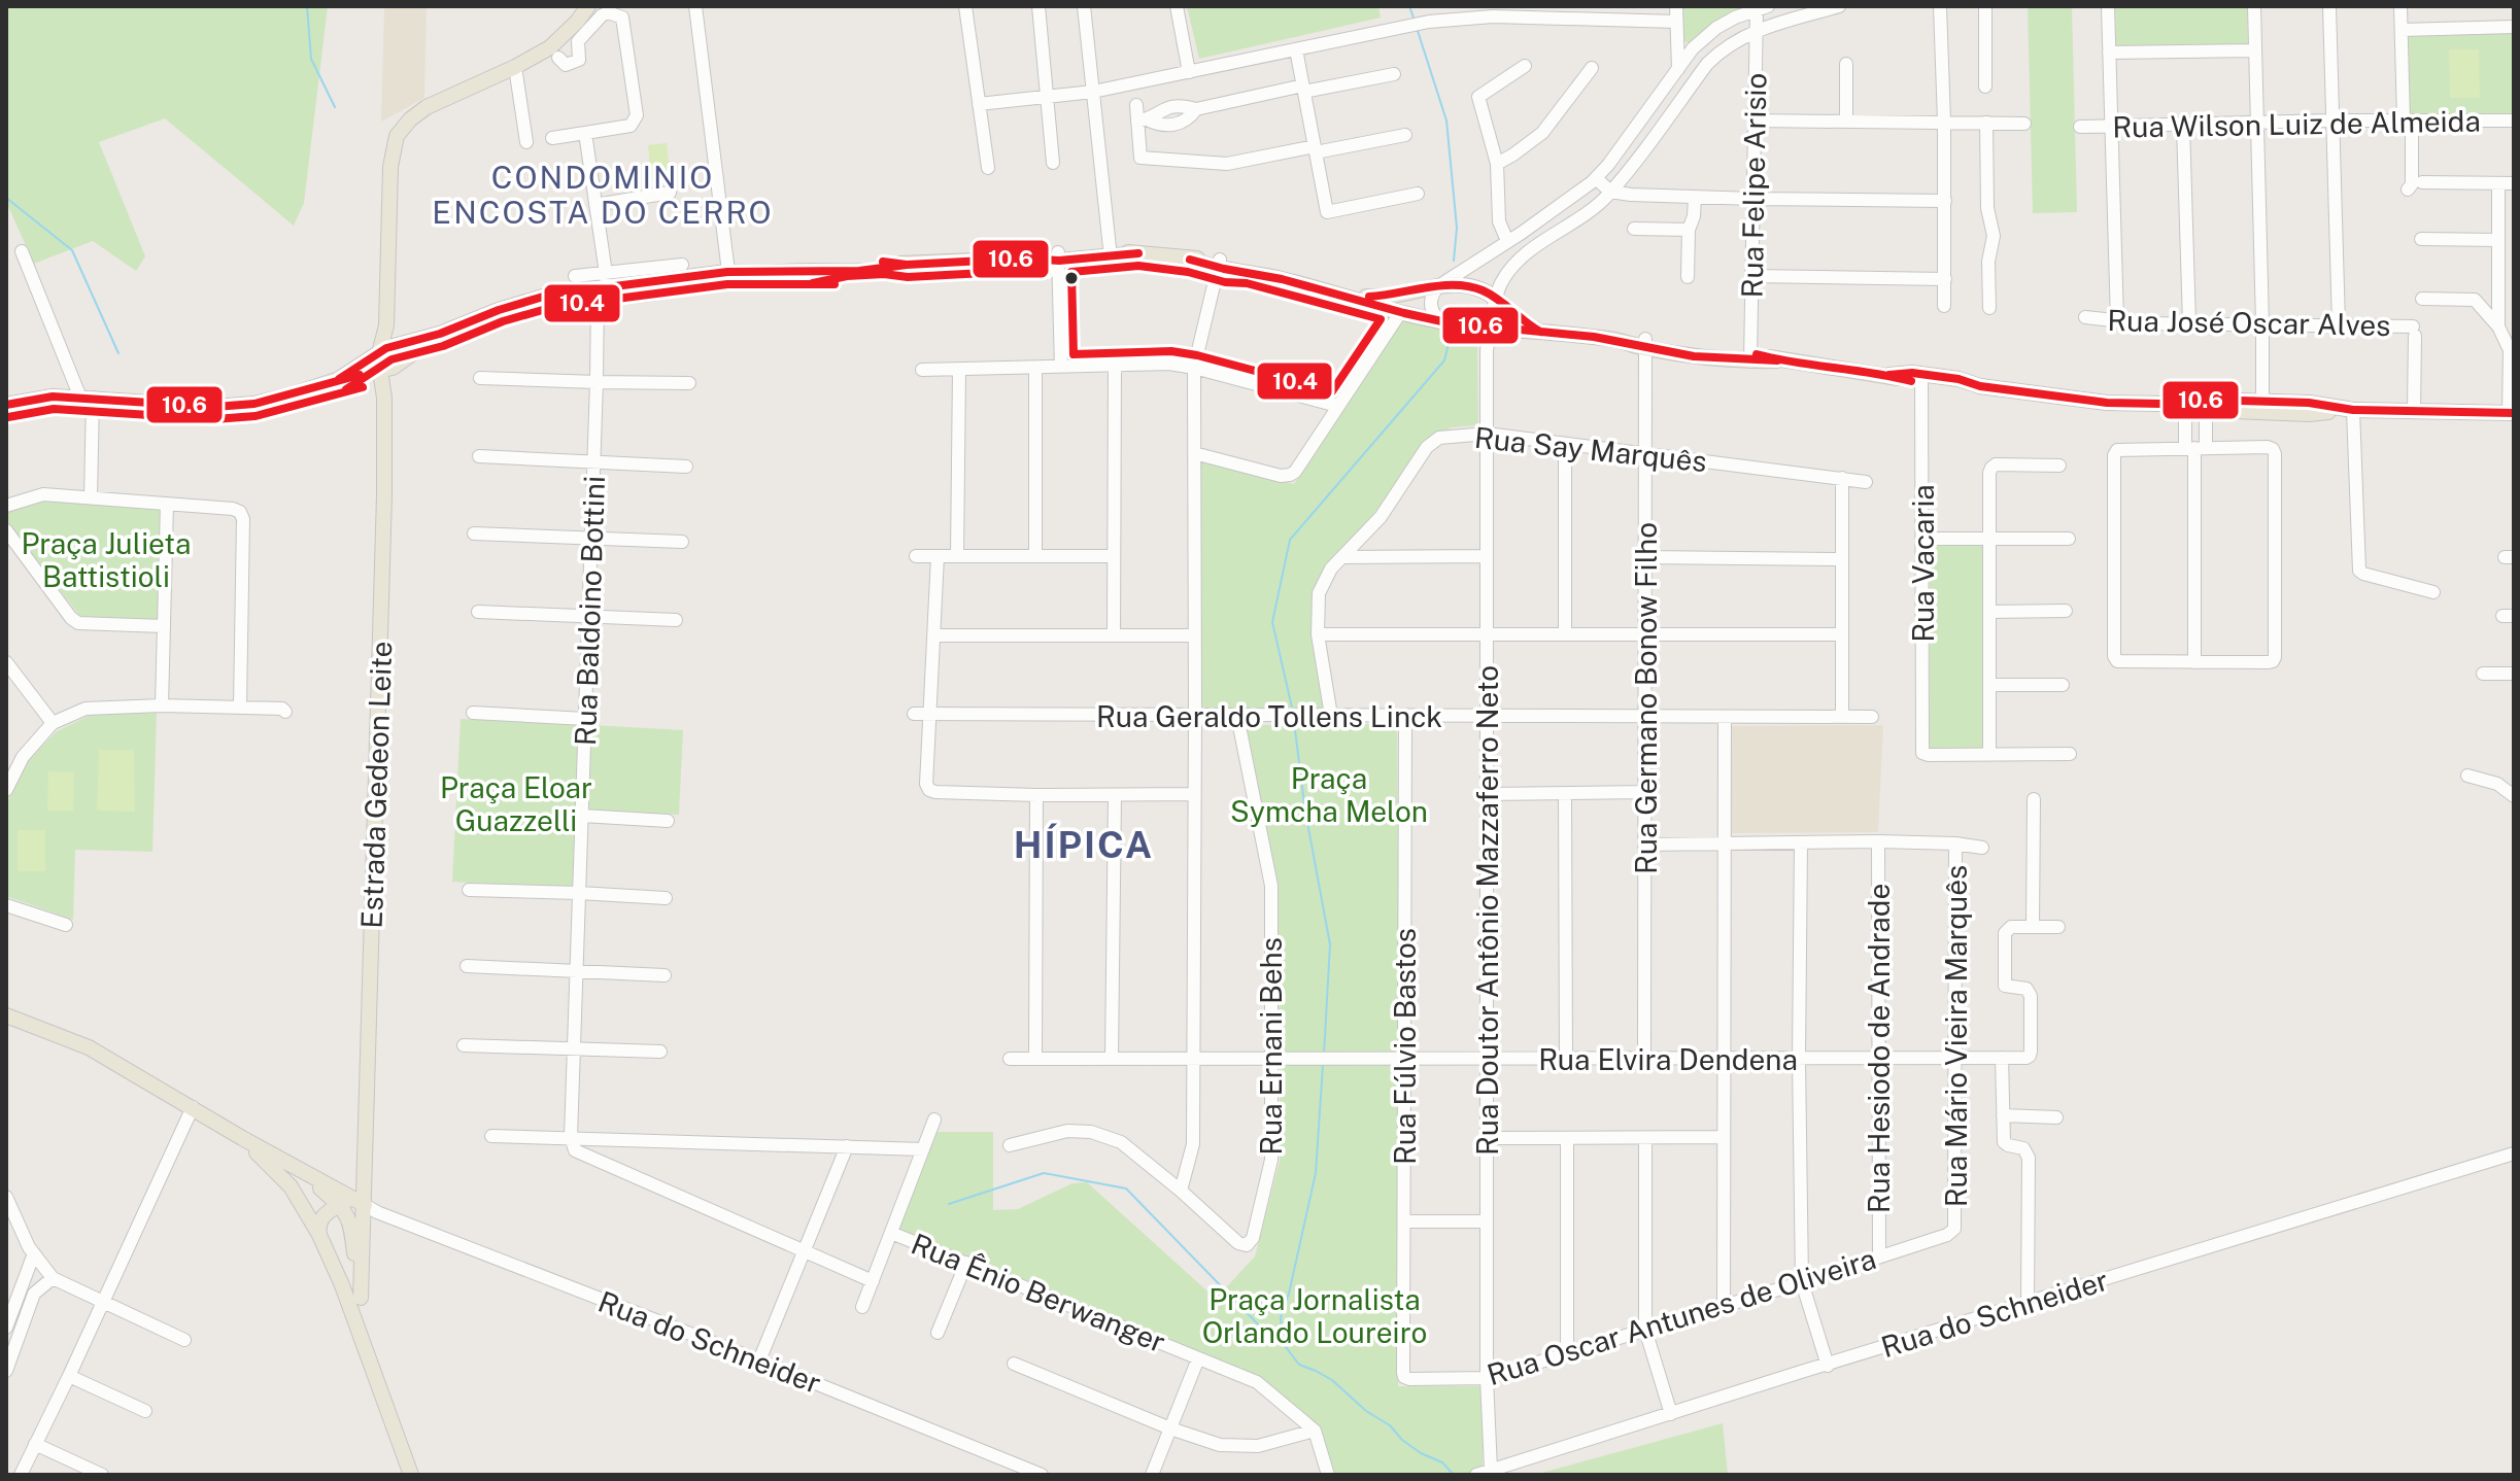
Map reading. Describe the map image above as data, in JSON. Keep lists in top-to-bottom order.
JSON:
{
  "streets": {
    "main road": ["Estrada Gedeon Leite"],
    "street": [
      "Rua Wilson Luiz de Almeida",
      "Rua Felipe Arisio",
      "Rua José Oscar Alves",
      "Rua Say Marquês",
      "Rua Vacaria",
      "Rua Baldoino Bottini",
      "Rua Germano Bonow Filho",
      "Rua Geraldo Tollens Linck",
      "Rua Doutor Antônio Mazzaferro Neto",
      "Rua Mário Vieira Marquês",
      "Rua Ernani Behs",
      "Rua Fúlvio Bastos",
      "Rua Hesiodo de Andrade",
      "Rua Elvira Dendena",
      "Rua Ênio Berwanger",
      "Rua do Schneider",
      "Rua Oscar Antunes de Oliveira"
    ]
  },
  "crossings": [
    ["Rua Say Marquês", "Rua Germano Bonow Filho"],
    ["Rua Say Marquês", "Rua Geraldo Tollens Linck"],
    ["Rua Say Marquês", "Rua Doutor Antônio Mazzaferro Neto"],
    ["Rua Germano Bonow Filho", "Rua Geraldo Tollens Linck"],
    ["Rua Germano Bonow Filho", "Rua Elvira Dendena"],
    ["Rua Geraldo Tollens Linck", "Rua Doutor Antônio Mazzaferro Neto"],
    ["Rua Geraldo Tollens Linck", "Rua Ernani Behs"],
    ["Rua Geraldo Tollens Linck", "Rua Fúlvio Bastos"],
    ["Estrada Gedeon Leite", "Rua do Schneider"],
    ["Rua Doutor Antônio Mazzaferro Neto", "Rua Elvira Dendena"],
    ["Rua Doutor Antônio Mazzaferro Neto", "Rua do Schneider"],
    ["Rua Doutor Antônio Mazzaferro Neto", "Rua Oscar Antunes de Oliveira"],
    ["Rua Mário Vieira Marquês", "Rua Elvira Dendena"],
    ["Rua Mário Vieira Marquês", "Rua Oscar Antunes de Oliveira"],
    ["Rua Ernani Behs", "Rua Elvira Dendena"],
    ["Rua Fúlvio Bastos", "Rua Elvira Dendena"],
    ["Rua Fúlvio Bastos", "Rua Oscar Antunes de Oliveira"],
    ["Rua Hesiodo de Andrade", "Rua Elvira Dendena"],
    ["Rua Hesiodo de Andrade", "Rua Oscar Antunes de Oliveira"]
  ],
  "districts": ["CONDOMINIO ENCOSTA DO CERRO", "HÍPICA"],
  "parks": [
    "Praça Julieta Battistioli",
    "Praça Symcha Melon",
    "Praça Eloar Guazzelli",
    "Praça Jornalista Orlando Loureiro"
  ],
  "lines": ["transit line 10.6", "transit line 10.4"]
}
